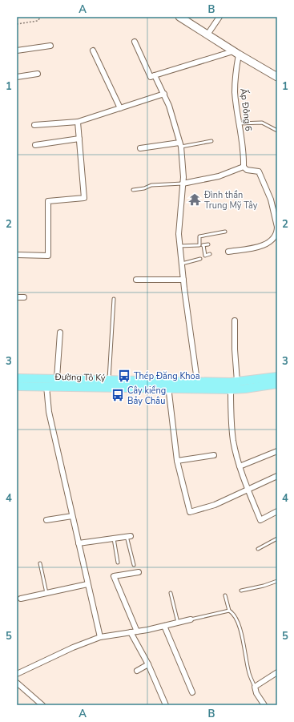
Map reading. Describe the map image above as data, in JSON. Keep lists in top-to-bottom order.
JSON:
{
  "streets": {
    "main road": ["Đường Tô Ký"],
    "street": ["Ấp Đông 6"]
  },
  "places": {
    "temple": ["Đình thần Trung Mỹ Tây"],
    "bus stop": ["Thép Đăng Khoa", "Cây kiểng Bảy Châu"]
  },
  "grid": {
    "columns": ["A", "B"],
    "rows": [
      "1",
      "2",
      "3",
      "4",
      "5"
    ]
  }
}
